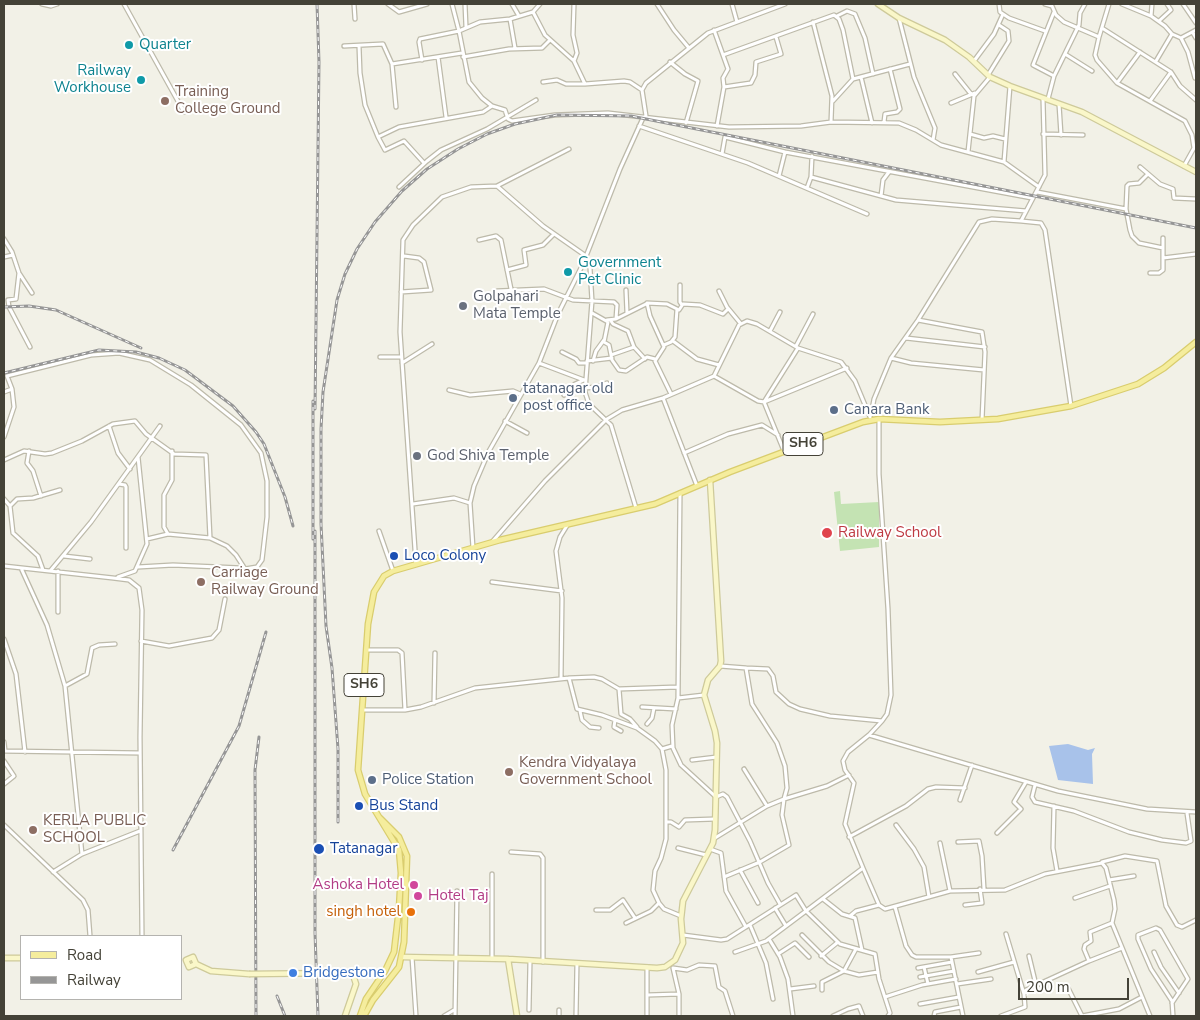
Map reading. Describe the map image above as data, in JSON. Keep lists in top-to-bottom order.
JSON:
{
  "streets": {
    "main road": ["SH6"]
  },
  "places": [
    "Quarter",
    "Railway Workhouse",
    "Training College Ground",
    "Government Pet Clinic",
    "Golpahari Mata Temple",
    "tatanagar old post office",
    "Canara Bank",
    "God Shiva Temple",
    "Railway School",
    "Loco Colony",
    "Carriage Railway Ground",
    "Kendra Vidyalaya Government School",
    "Police Station",
    "Bus Stand",
    "KERLA PUBLIC SCHOOL",
    "Tatanagar",
    "Ashoka Hotel",
    "Hotel Taj",
    "singh hotel",
    "Bridgestone"
  ],
  "legend": ["Road", "Railway"],
  "scale_bar": "200 m"
}
